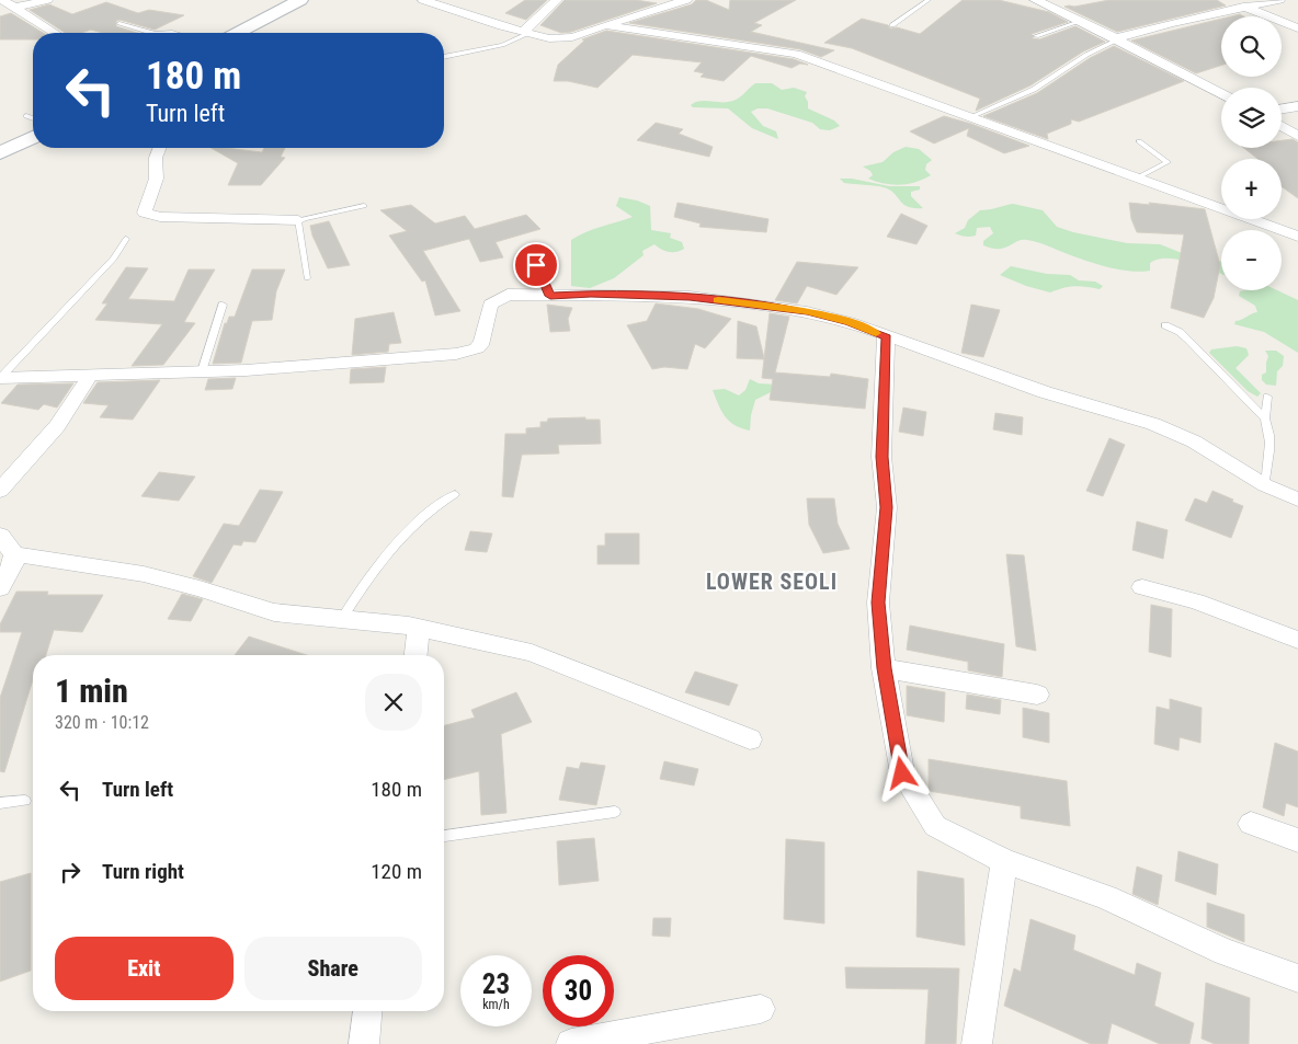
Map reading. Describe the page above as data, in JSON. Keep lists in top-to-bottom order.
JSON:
{
  "districts": ["LOWER SEOLI"],
  "page": {
    "map_buttons": ["+", "−"],
    "turn": ["180 m", "Turn left"],
    "heading": ["1 min", "320 m · 10:12"],
    "list": [
      {
        "name": "Turn left",
        "value": "180 m"
      },
      {
        "name": "Turn right",
        "value": "120 m"
      }
    ],
    "buttons": ["Exit", "Share"],
    "speed": "23 km/h",
    "limit": "30"
  }
}
